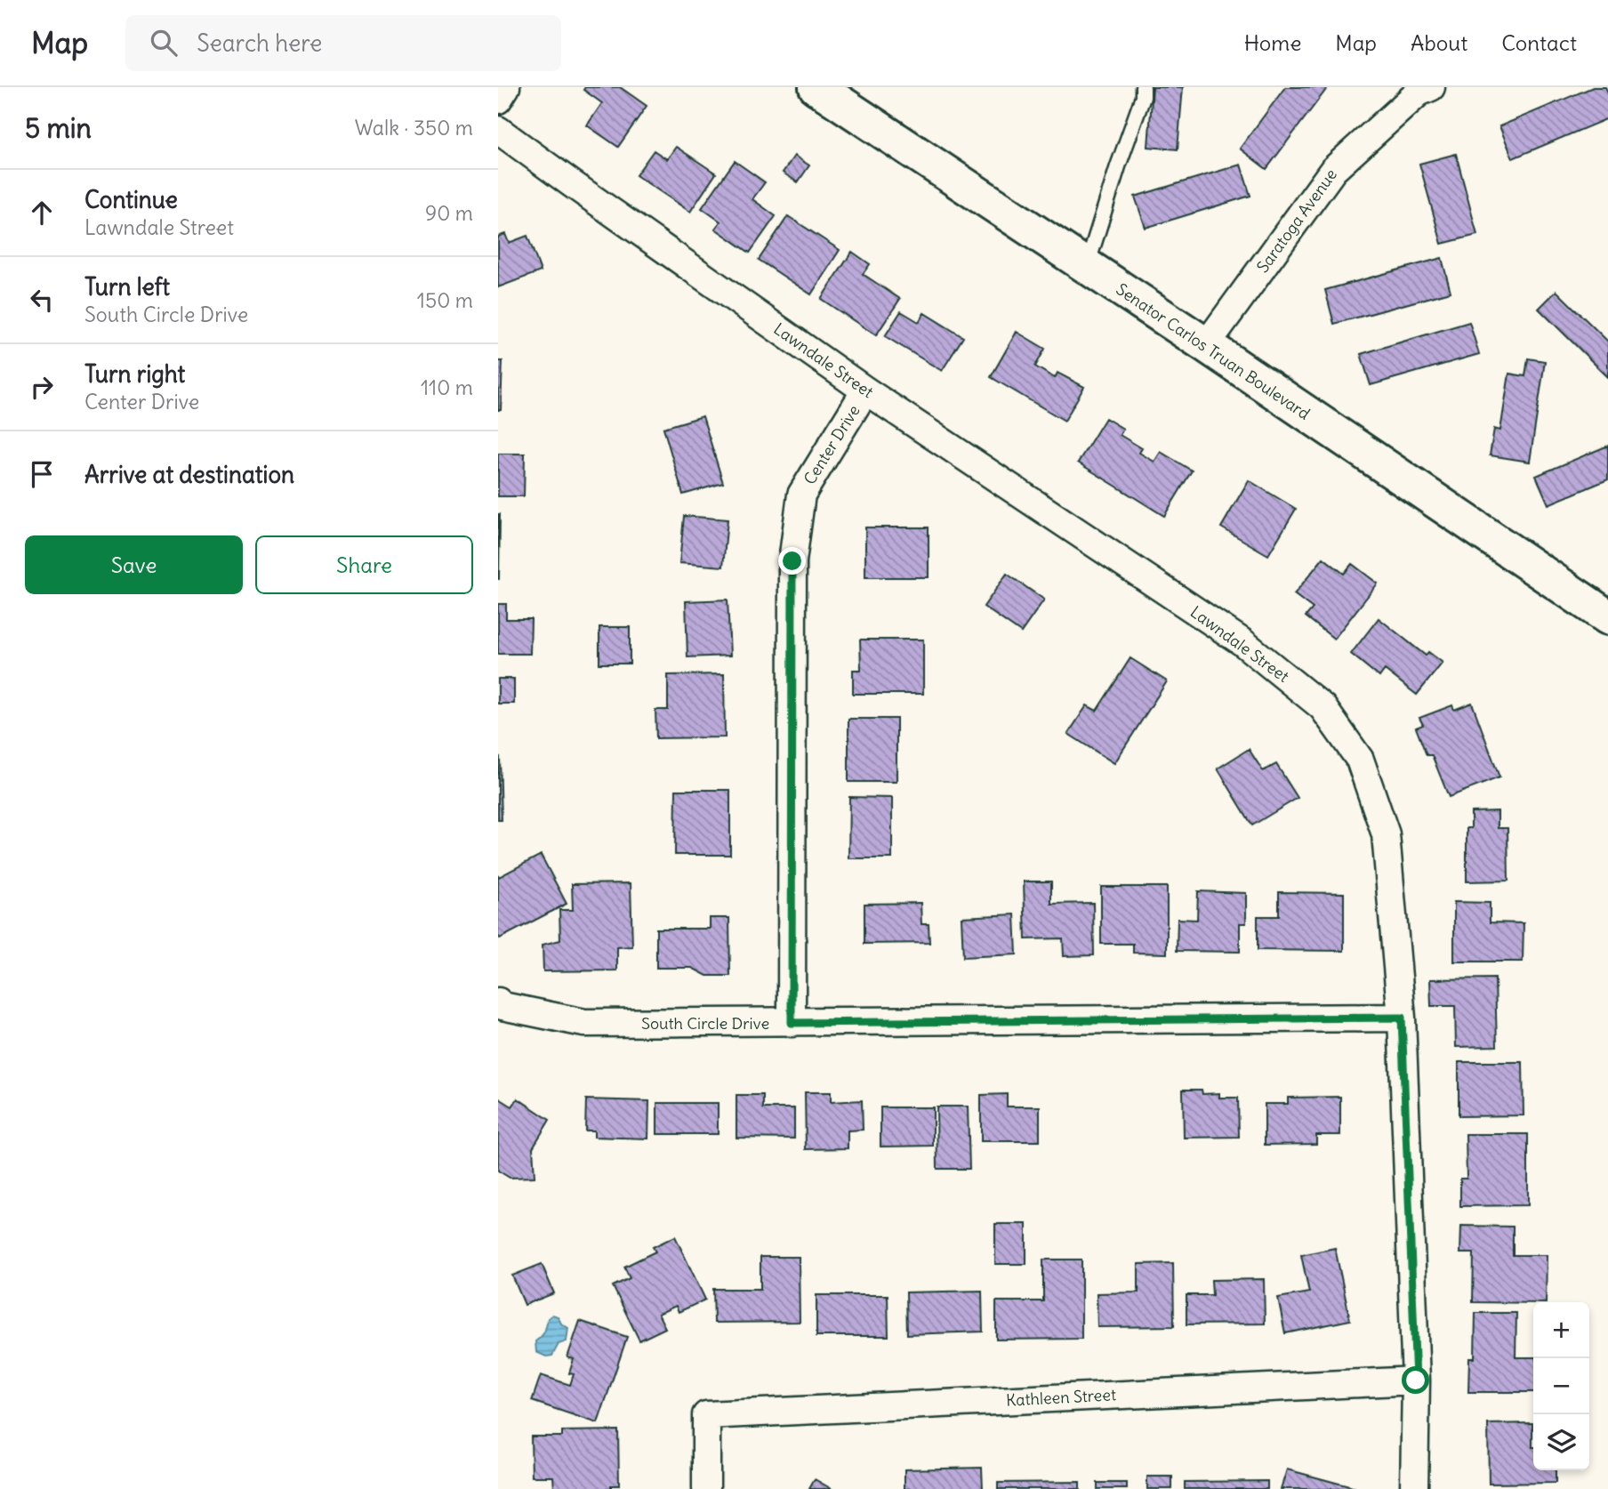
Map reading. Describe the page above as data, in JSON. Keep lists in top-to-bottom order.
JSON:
{
  "streets": {
    "main road": ["Senator Carlos Truan Boulevard"],
    "street": [
      "Saratoga Avenue",
      "Lawndale Street",
      "Center Drive",
      "South Circle Drive",
      "Kathleen Street"
    ]
  },
  "crossings": [
    ["Saratoga Avenue", "Senator Carlos Truan Boulevard"],
    ["Lawndale Street", "Center Drive"],
    ["Lawndale Street", "South Circle Drive"],
    ["Lawndale Street", "Kathleen Street"],
    ["Center Drive", "South Circle Drive"]
  ],
  "page": {
    "header": "Map",
    "search": "Search here",
    "nav": [
      "Home",
      "Map",
      "About",
      "Contact"
    ],
    "heading": ["5 min", "Walk · 350 m"],
    "list": [
      ["Continue", "Lawndale Street", "90 m"],
      ["Turn left", "South Circle Drive", "150 m"],
      ["Turn right", "Center Drive", "110 m"],
      "Arrive at destination"
    ],
    "buttons": ["Save", "Share"],
    "map_buttons": ["+", "−"]
  }
}
